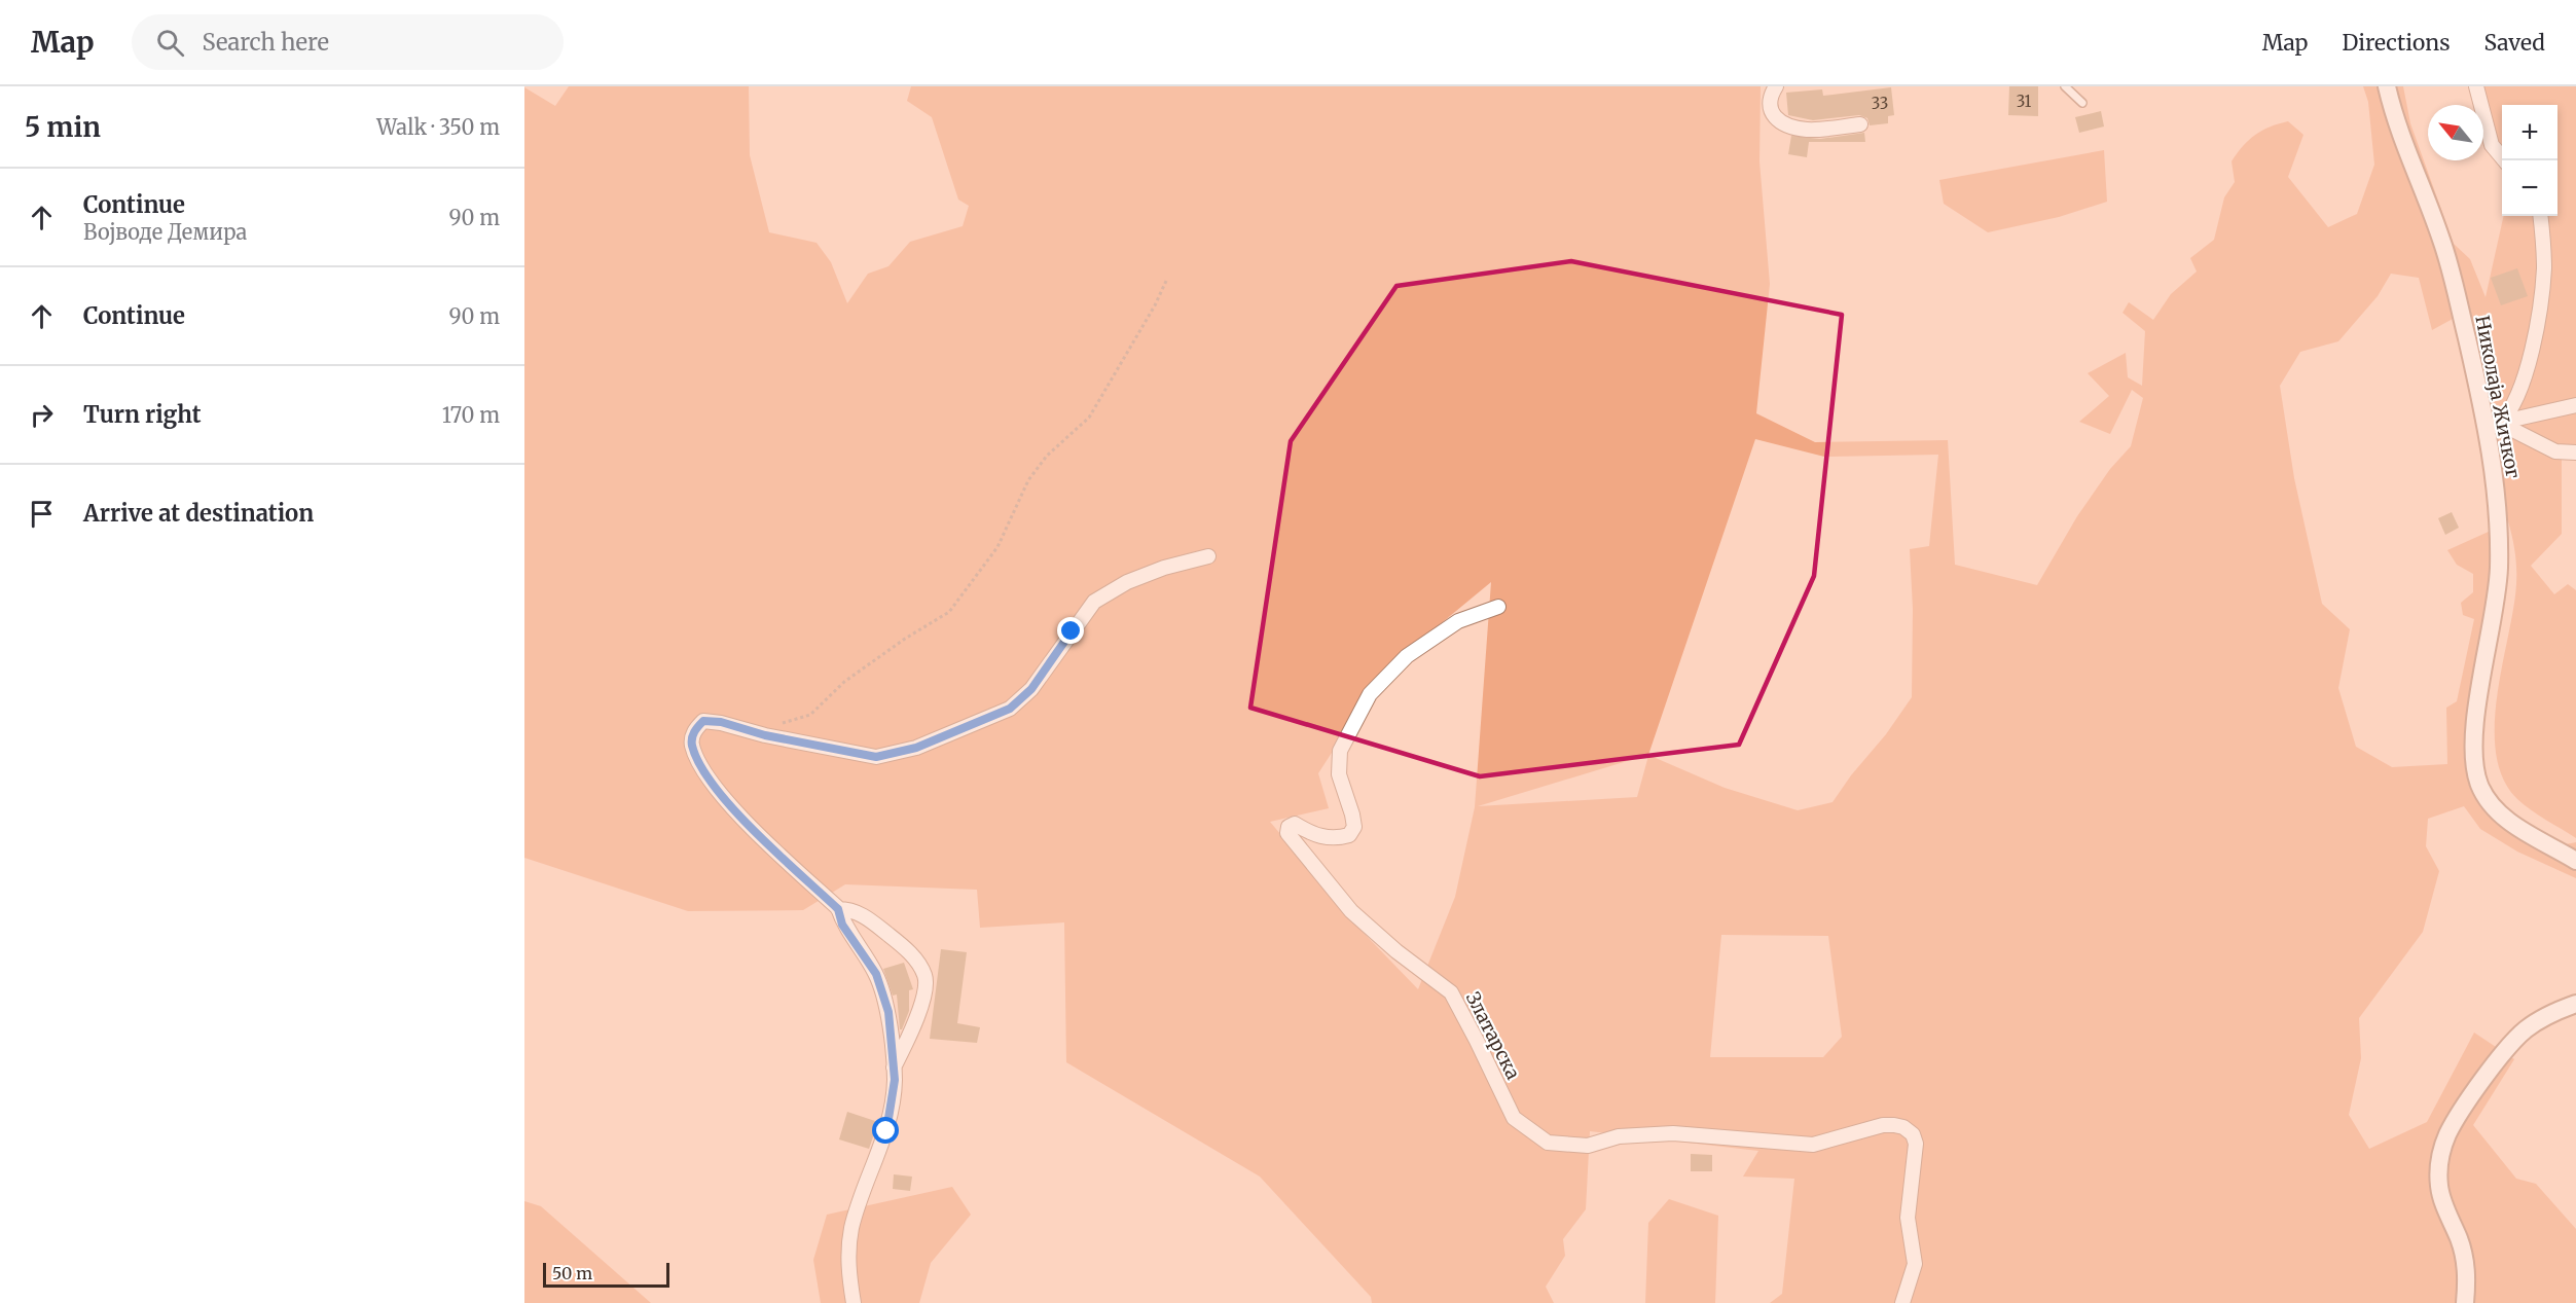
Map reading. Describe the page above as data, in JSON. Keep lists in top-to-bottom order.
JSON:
{
  "streets": {
    "street": ["Николаја Жичког", "Златарска"]
  },
  "house_numbers": ["31", "33"],
  "scale_bar": "50 m",
  "north": "top left",
  "page": {
    "header": "Map",
    "search": "Search here",
    "nav": ["Map", "Directions", "Saved"],
    "heading": ["5 min", "Walk · 350 m"],
    "map_buttons": ["+", "−"],
    "list": [
      ["Continue", "Војводе Демира", "90 m"],
      ["Continue", "90 m"],
      ["Turn right", "170 m"],
      "Arrive at destination"
    ],
    "scale": "50 m"
  }
}
